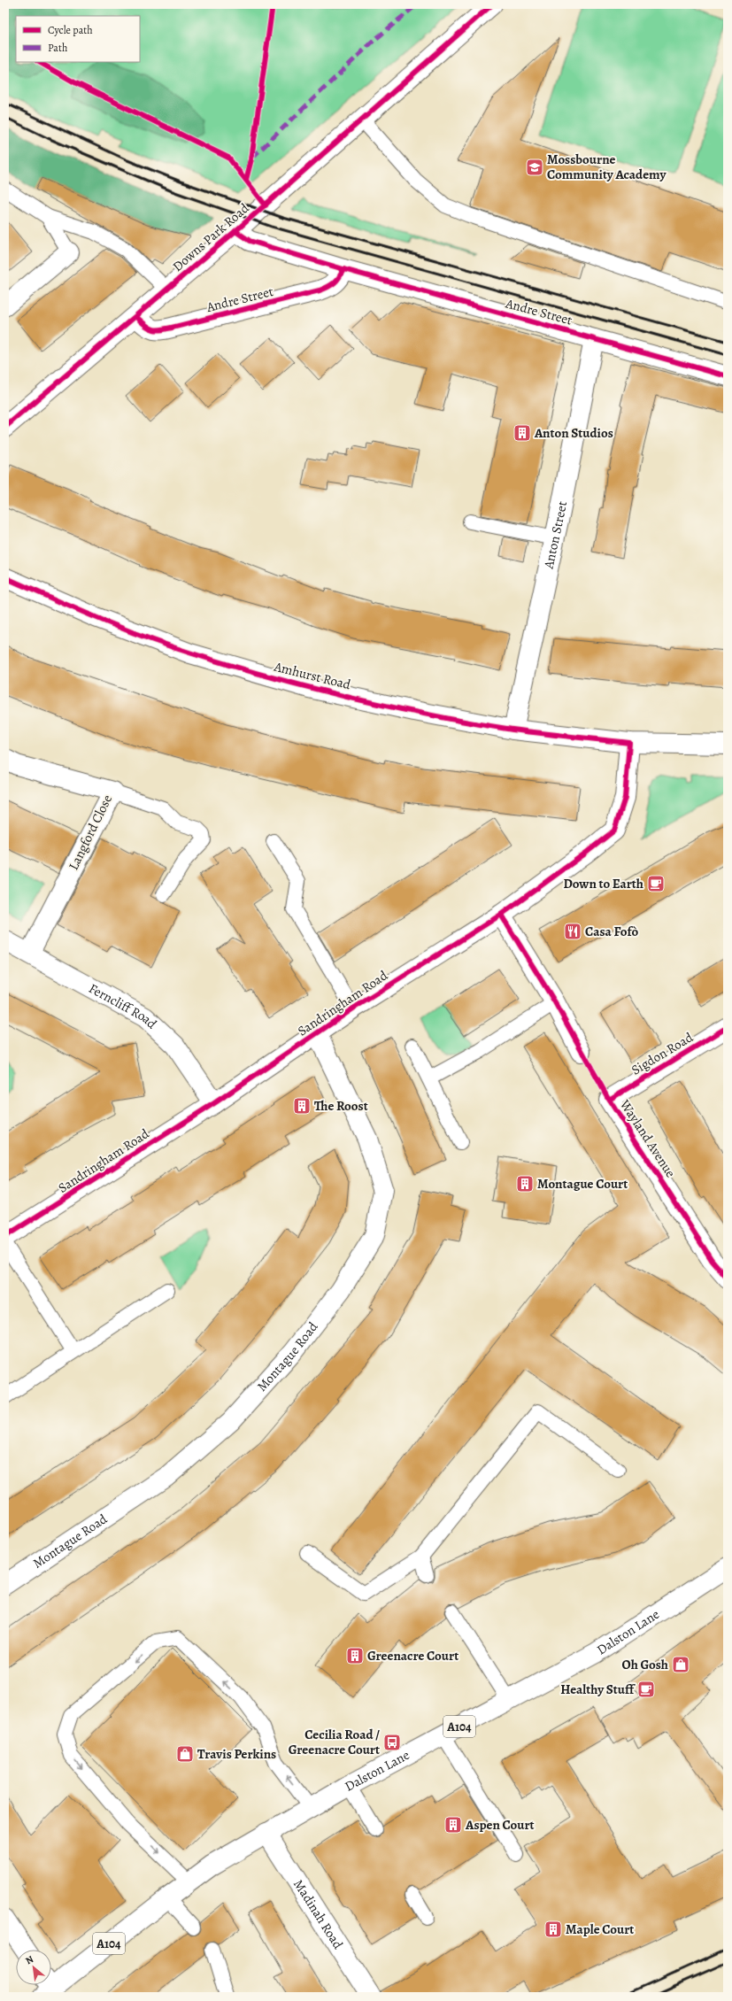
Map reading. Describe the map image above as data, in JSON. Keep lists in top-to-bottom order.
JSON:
{
  "streets": {
    "street": [
      "Downs Park Road",
      "Andre Street",
      "Anton Street",
      "Amhurst Road",
      "Langford Close",
      "Sandringham Road",
      "Ferncliff Road",
      "Sigdon Road",
      "Wayland Avenue",
      "Montague Road",
      "Dalston Lane",
      "A104",
      "Madinah Road"
    ]
  },
  "crossings": [
    ["Downs Park Road", "Andre Street"],
    ["Andre Street", "Anton Street"],
    ["Anton Street", "Amhurst Road"],
    ["Amhurst Road", "Sandringham Road"],
    ["Langford Close", "Ferncliff Road"],
    ["Sandringham Road", "Ferncliff Road"],
    ["Sandringham Road", "Montague Road"],
    ["Sigdon Road", "Wayland Avenue"],
    ["Dalston Lane", "Madinah Road"]
  ],
  "places": {
    "school or university": ["Mossbourne Community Academy"],
    "building": [
      "Anton Studios",
      "The Roost",
      "Montague Court",
      "Greenacre Court",
      "Aspen Court",
      "Maple Court"
    ],
    "cafe": ["Down to Earth", "Healthy Stuff"],
    "restaurant": ["Casa Fofò"],
    "shop": ["Oh Gosh", "Travis Perkins"],
    "bus stop": ["Cecilia Road / Greenacre Court"]
  },
  "legend": ["Cycle path", "Path"],
  "north": "top left"
}
